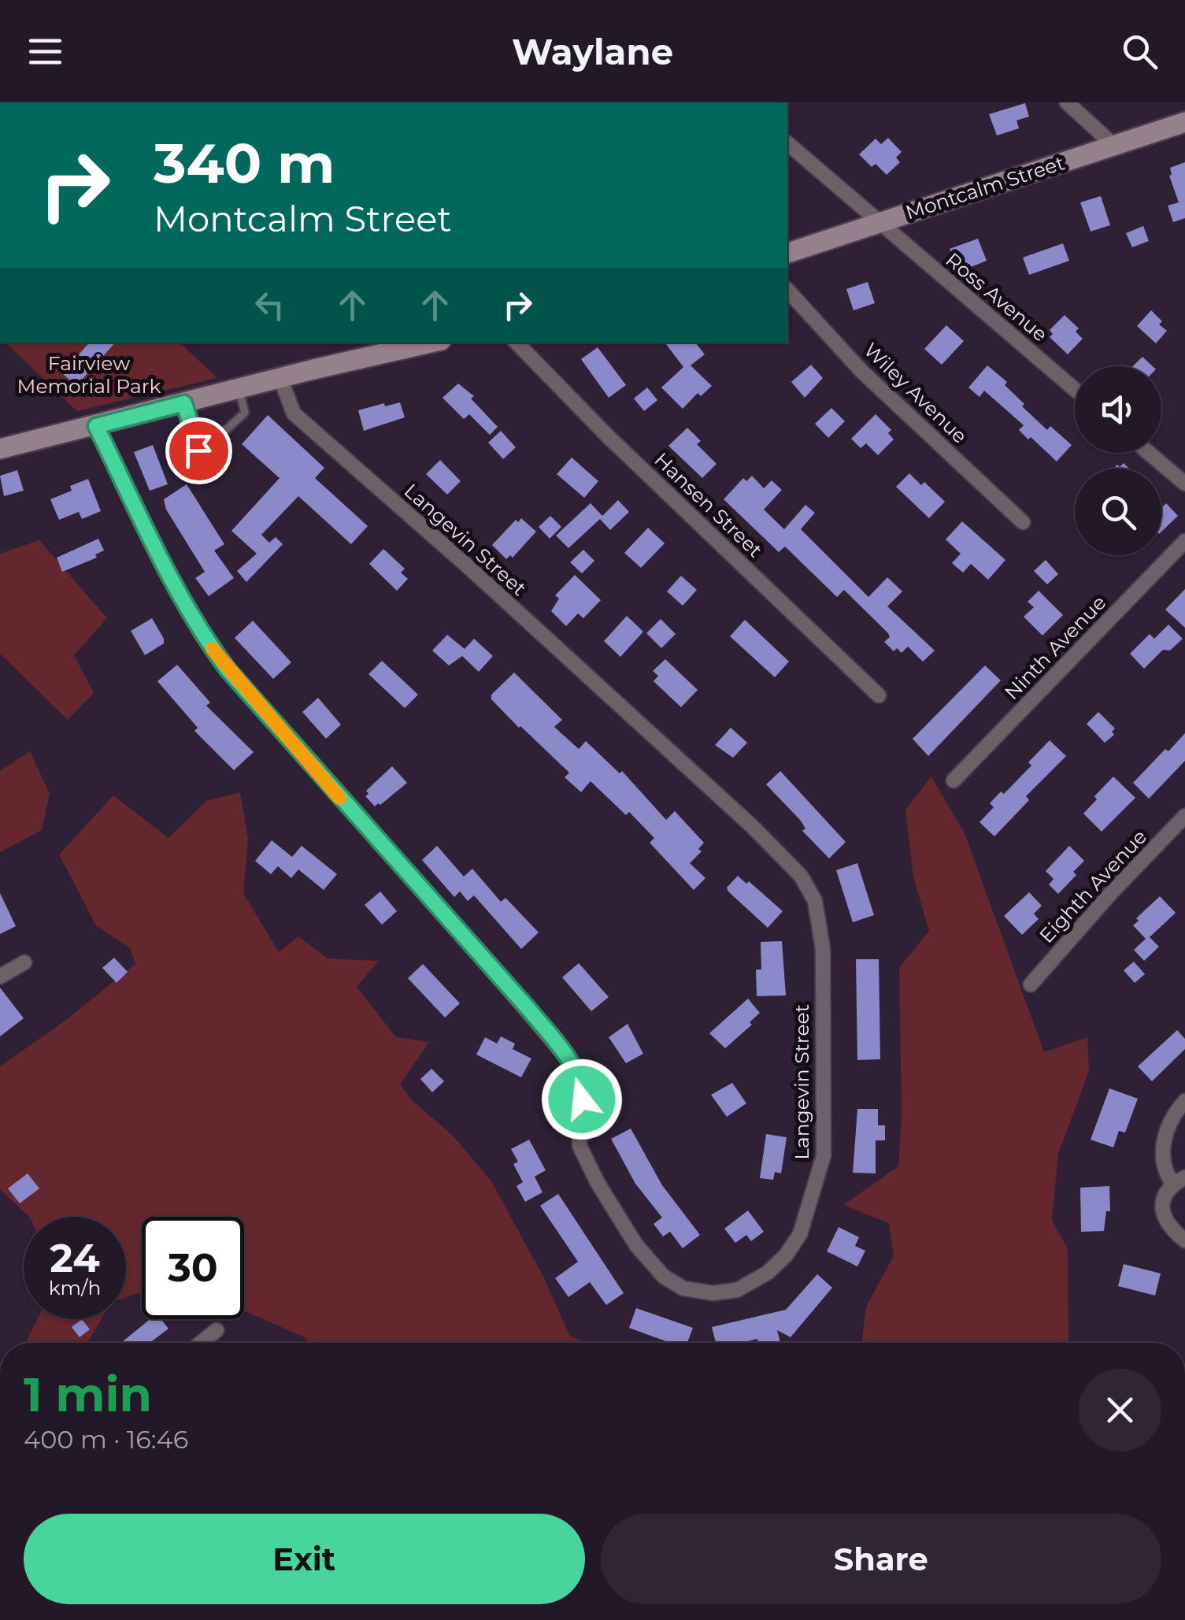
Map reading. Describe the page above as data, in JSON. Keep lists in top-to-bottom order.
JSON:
{
  "streets": {
    "main road": ["Montcalm Street"],
    "street": [
      "Ross Avenue",
      "Wiley Avenue",
      "Hansen Street",
      "Langevin Street",
      "Ninth Avenue",
      "Eighth Avenue"
    ]
  },
  "crossings": [
    ["Montcalm Street", "Ross Avenue"]
  ],
  "parks": ["Fairview Memorial Park"],
  "page": {
    "header": "Waylane",
    "turn": ["340 m", "Montcalm Street"],
    "speed": "24 km/h",
    "limit": "30",
    "heading": ["1 min", "400 m · 16:46"],
    "buttons": ["Exit", "Share"]
  }
}
